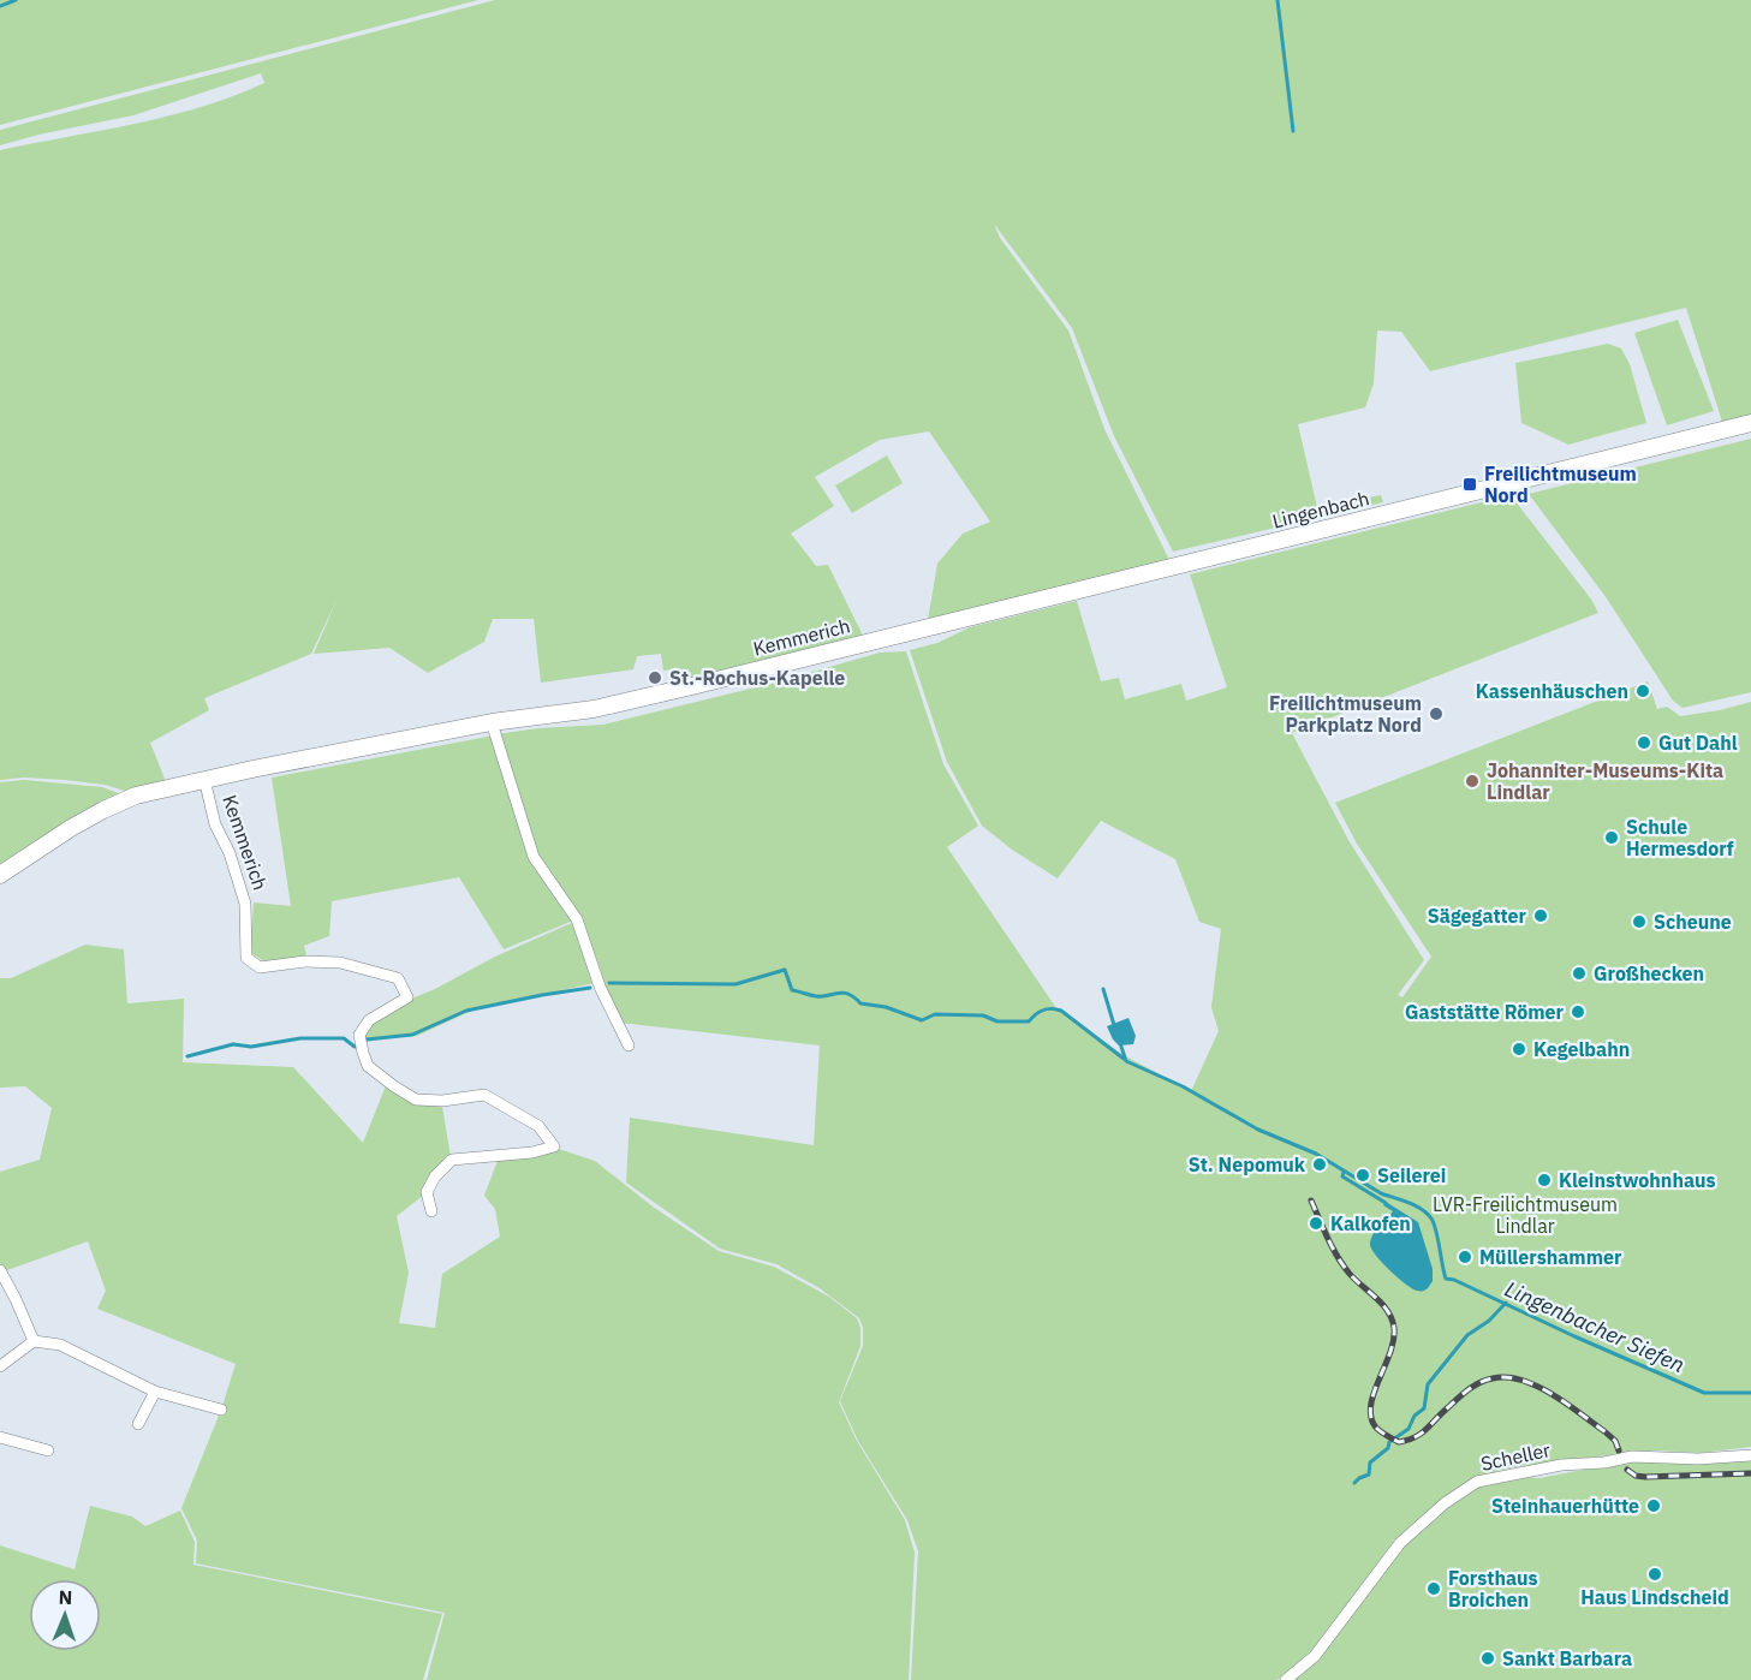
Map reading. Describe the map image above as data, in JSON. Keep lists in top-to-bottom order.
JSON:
{
  "streets": {
    "street": ["Lingenbach", "Kemmerich", "Scheller"]
  },
  "crossings": [
    ["Lingenbach", "Kemmerich"]
  ],
  "water": ["Lingenbacher Siefen"],
  "parks": ["LVR-Freilichtmuseum Lindlar"],
  "places": {
    "transit": ["Freilichtmuseum Nord"],
    "other": [
      "St.-Rochus-Kapelle",
      "Kassenhäuschen",
      "Freilichtmuseum Parkplatz Nord",
      "Gut Dahl",
      "Johanniter-Museums-Kita Lindlar",
      "Schule Hermesdorf",
      "Sägegatter",
      "Scheune",
      "Großhecken",
      "Gaststätte Römer",
      "Kegelbahn",
      "St. Nepomuk",
      "Seilerei",
      "Kleinstwohnhaus",
      "Kalkofen",
      "Müllershammer",
      "Steinhauerhütte",
      "Haus Lindscheid",
      "Forsthaus Broichen",
      "Sankt Barbara"
    ]
  },
  "north": "top"
}
